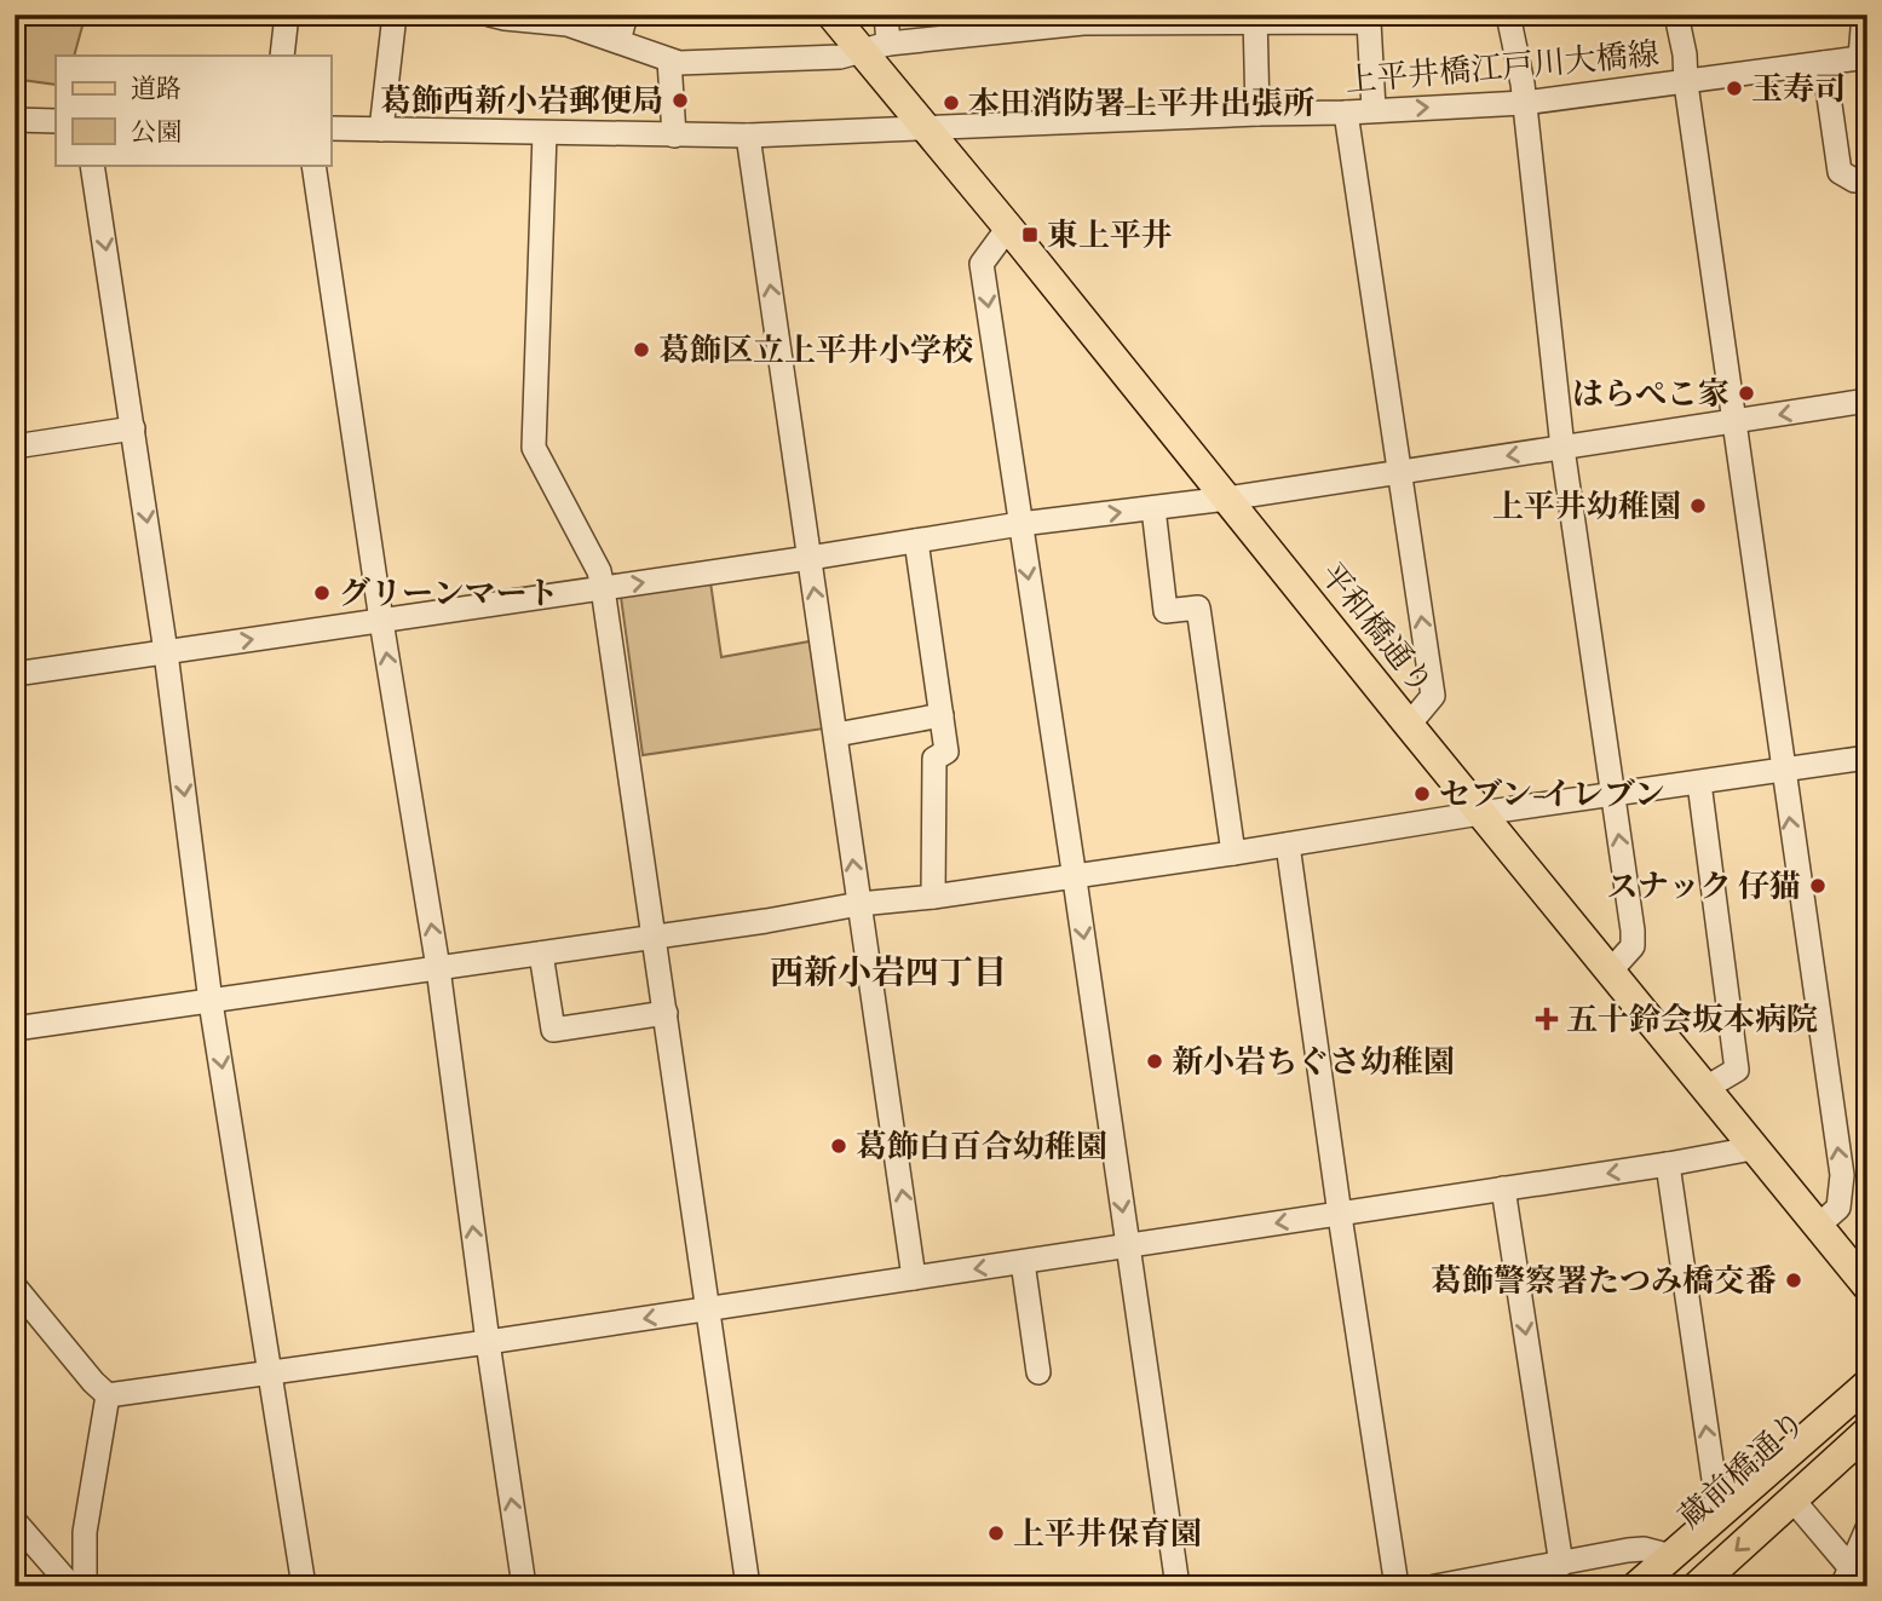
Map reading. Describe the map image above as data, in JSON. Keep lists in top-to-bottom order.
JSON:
{
  "streets": {
    "main road": ["平和橋通り", "蔵前橋通り"],
    "street": ["上平井橋江戸川大橋線"]
  },
  "crossings": [
    ["上平井橋江戸川大橋線", "平和橋通り"]
  ],
  "districts": ["西新小岩四丁目"],
  "places": {
    "other": [
      "玉寿司",
      "葛飾西新小岩郵便局",
      "本田消防署上平井出張所",
      "葛飾区立上平井小学校",
      "はらぺこ家",
      "上平井幼稚園",
      "グリーンマート",
      "セブン-イレブン",
      "スナック 仔猫",
      "新小岩ちぐさ幼稚園",
      "葛飾白百合幼稚園",
      "葛飾警察署たつみ橋交番",
      "上平井保育園"
    ],
    "transit": ["東上平井"],
    "health": ["五十鈴会坂本病院"]
  },
  "legend": ["道路", "公園"]
}
